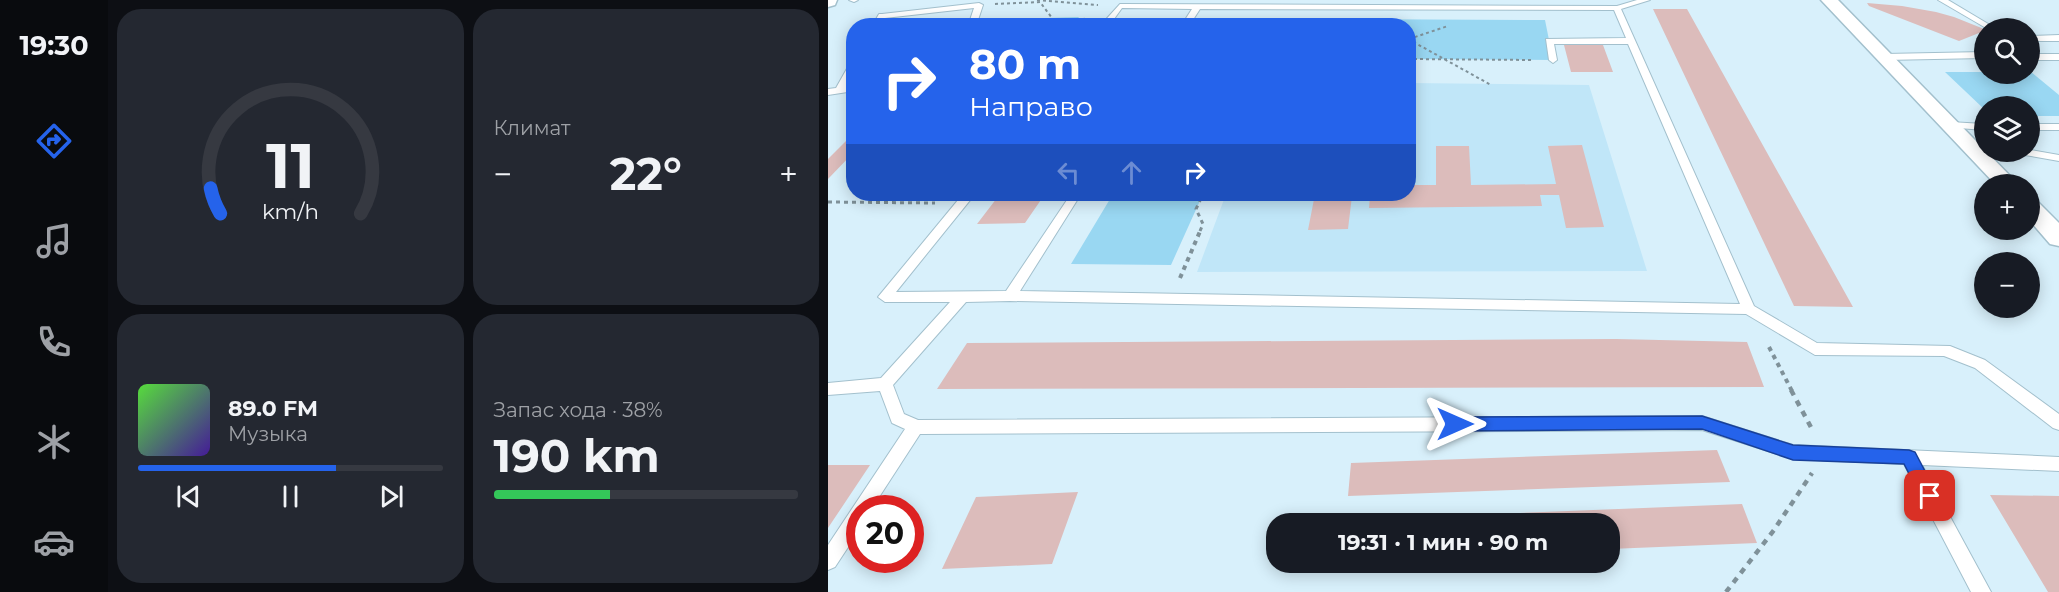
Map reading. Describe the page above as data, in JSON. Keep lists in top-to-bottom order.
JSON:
{
  "page": {
    "tabs": "19:30",
    "tile": [
      "Климат",
      ["Запас хода · 38%", "190 km"]
    ],
    "map_buttons": ["+", "−"],
    "turn": ["80 m", "Направо"],
    "heat": ["−", "22°", "+"],
    "song": ["89.0 FM", "Музыка"],
    "limit": "20",
    "trip": "19:31 · 1 мин · 90 m",
    "gauge": ["11", "km/h"]
  }
}
